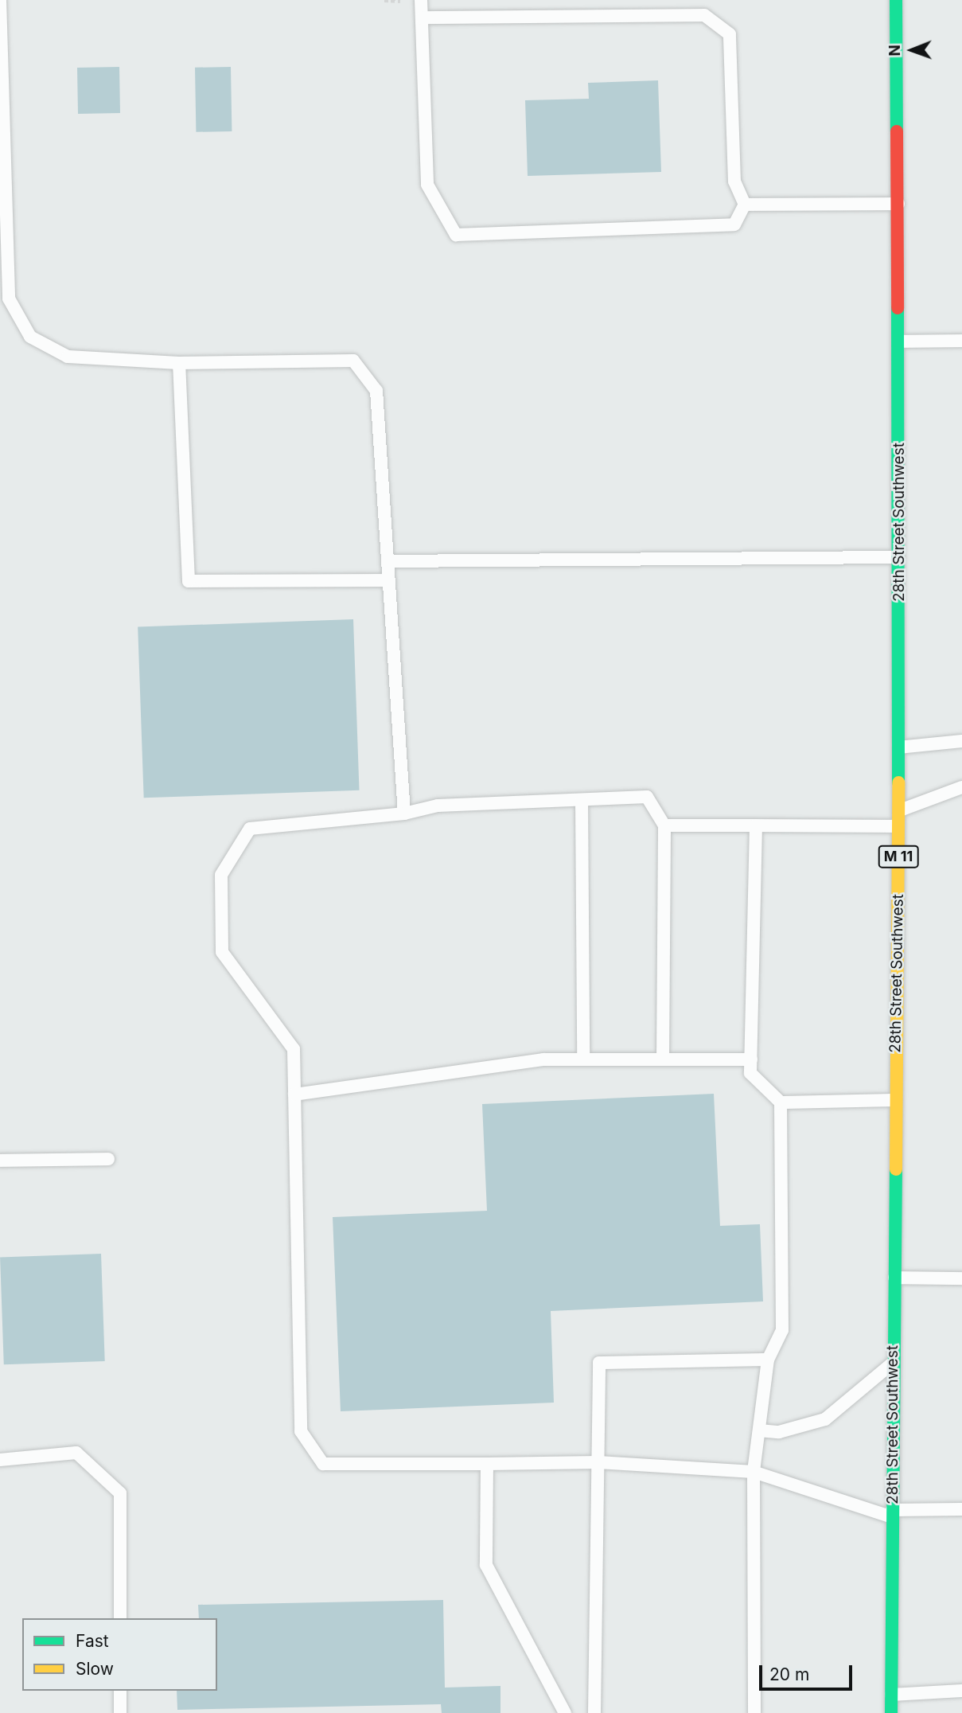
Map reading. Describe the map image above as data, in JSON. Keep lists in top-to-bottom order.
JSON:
{
  "streets": {
    "main road": ["28th Street Southwest", "M 11"]
  },
  "legend": ["Fast", "Slow"],
  "scale_bar": "20 m",
  "north": "left"
}
